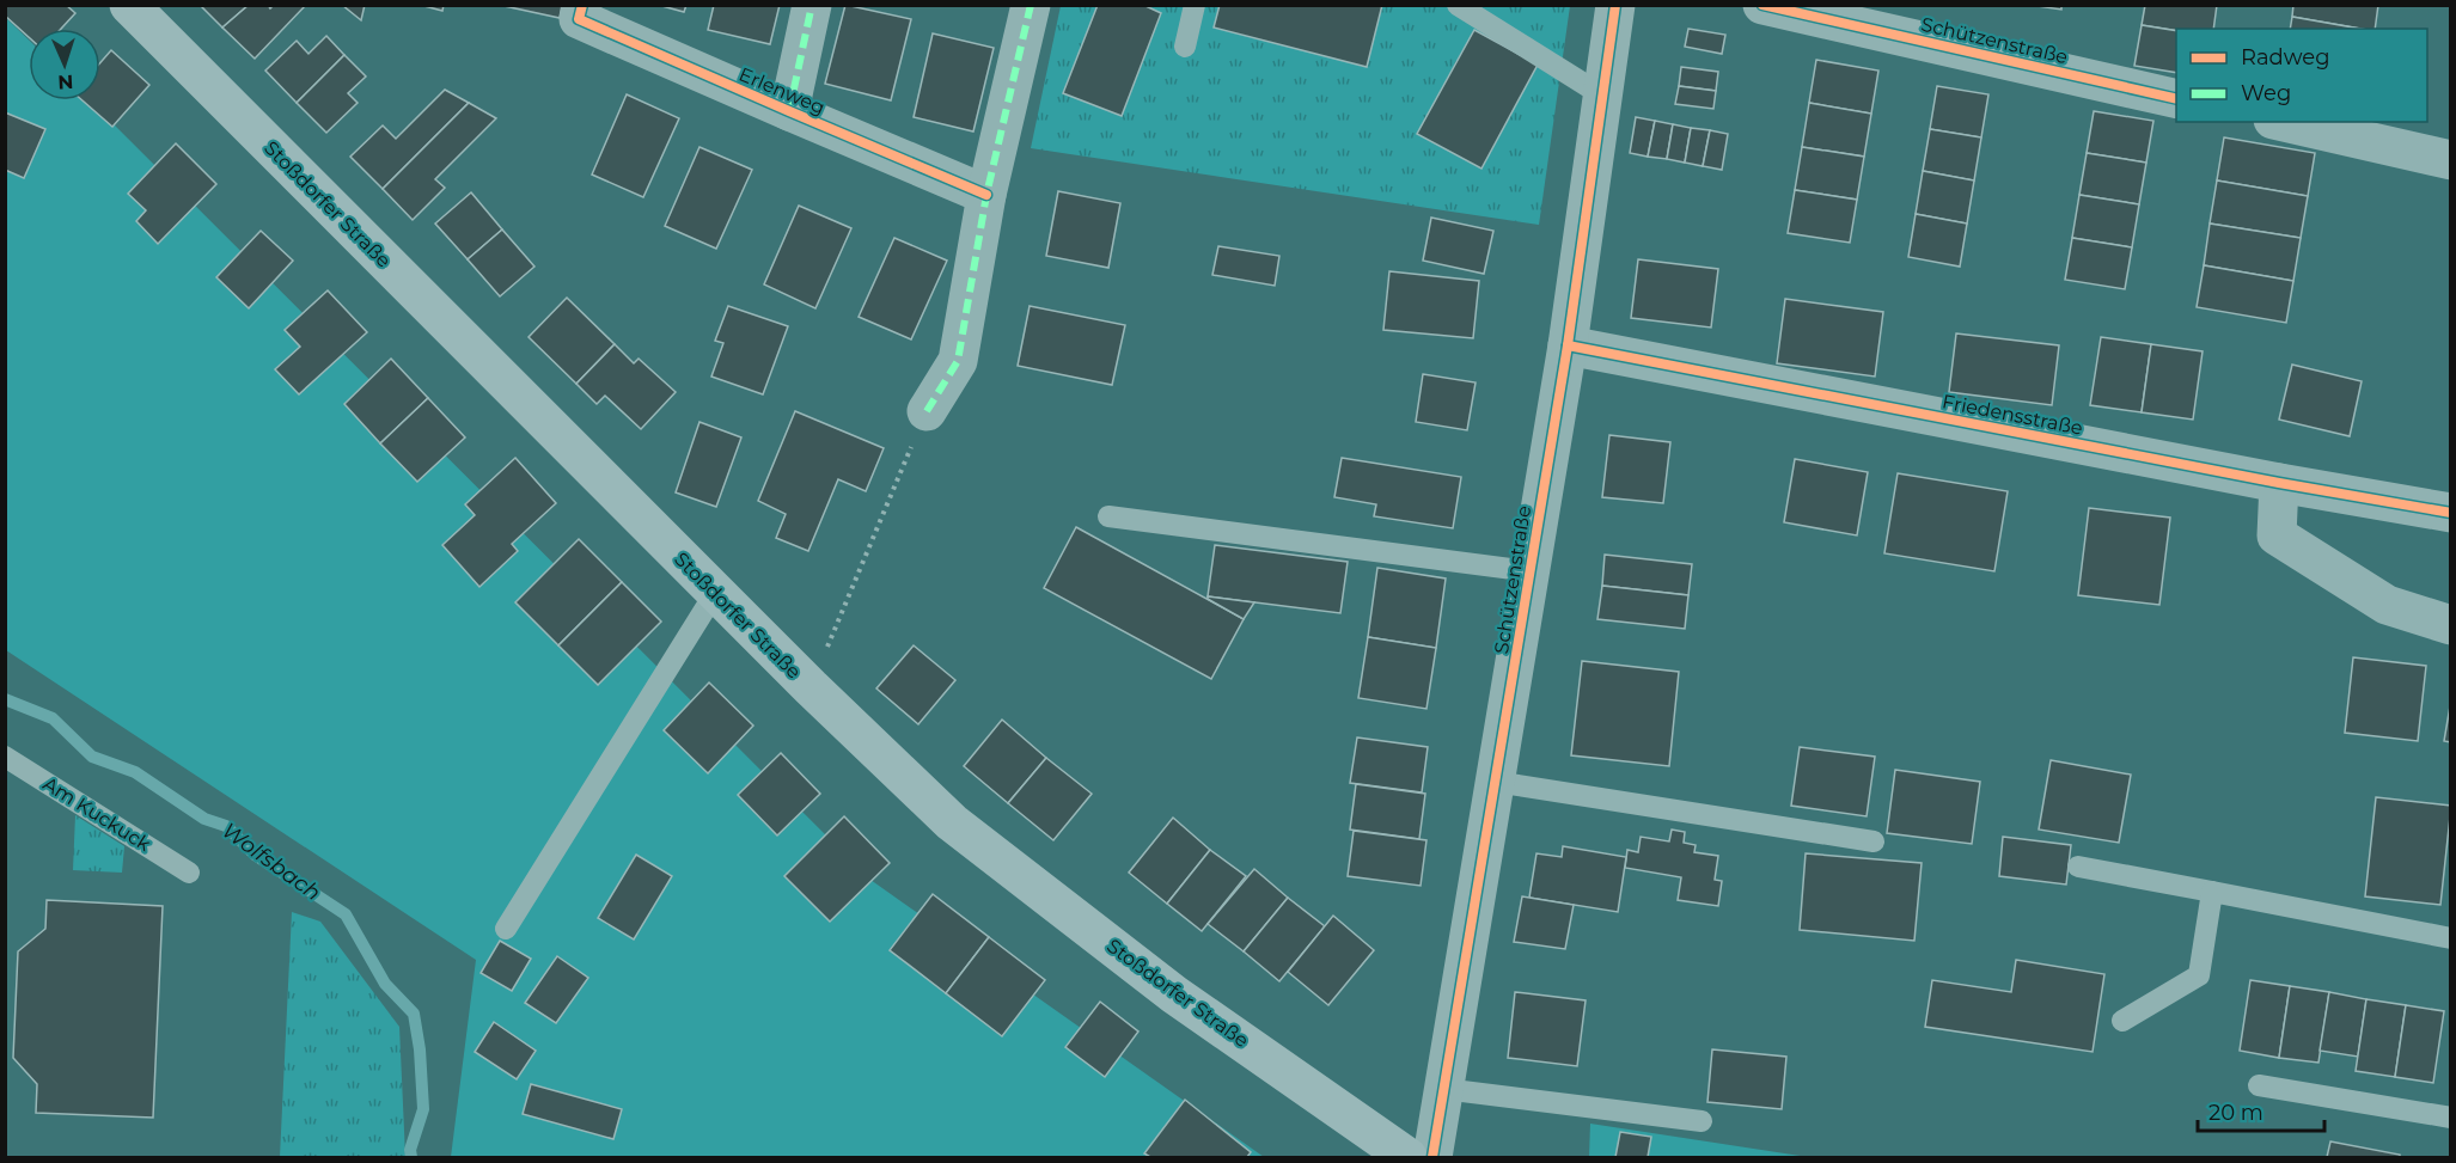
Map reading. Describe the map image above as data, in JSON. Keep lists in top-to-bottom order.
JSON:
{
  "streets": {
    "main road": ["Stoßdorfer Straße"],
    "street": ["Schützenstraße", "Erlenweg", "Friedensstraße"],
    "lane": ["Am Kuckuck"]
  },
  "crossings": [
    ["Schützenstraße", "Friedensstraße"]
  ],
  "water": ["Wolfsbach"],
  "legend": ["Radweg", "Weg"],
  "scale_bar": "20 m",
  "north": "bottom"
}
